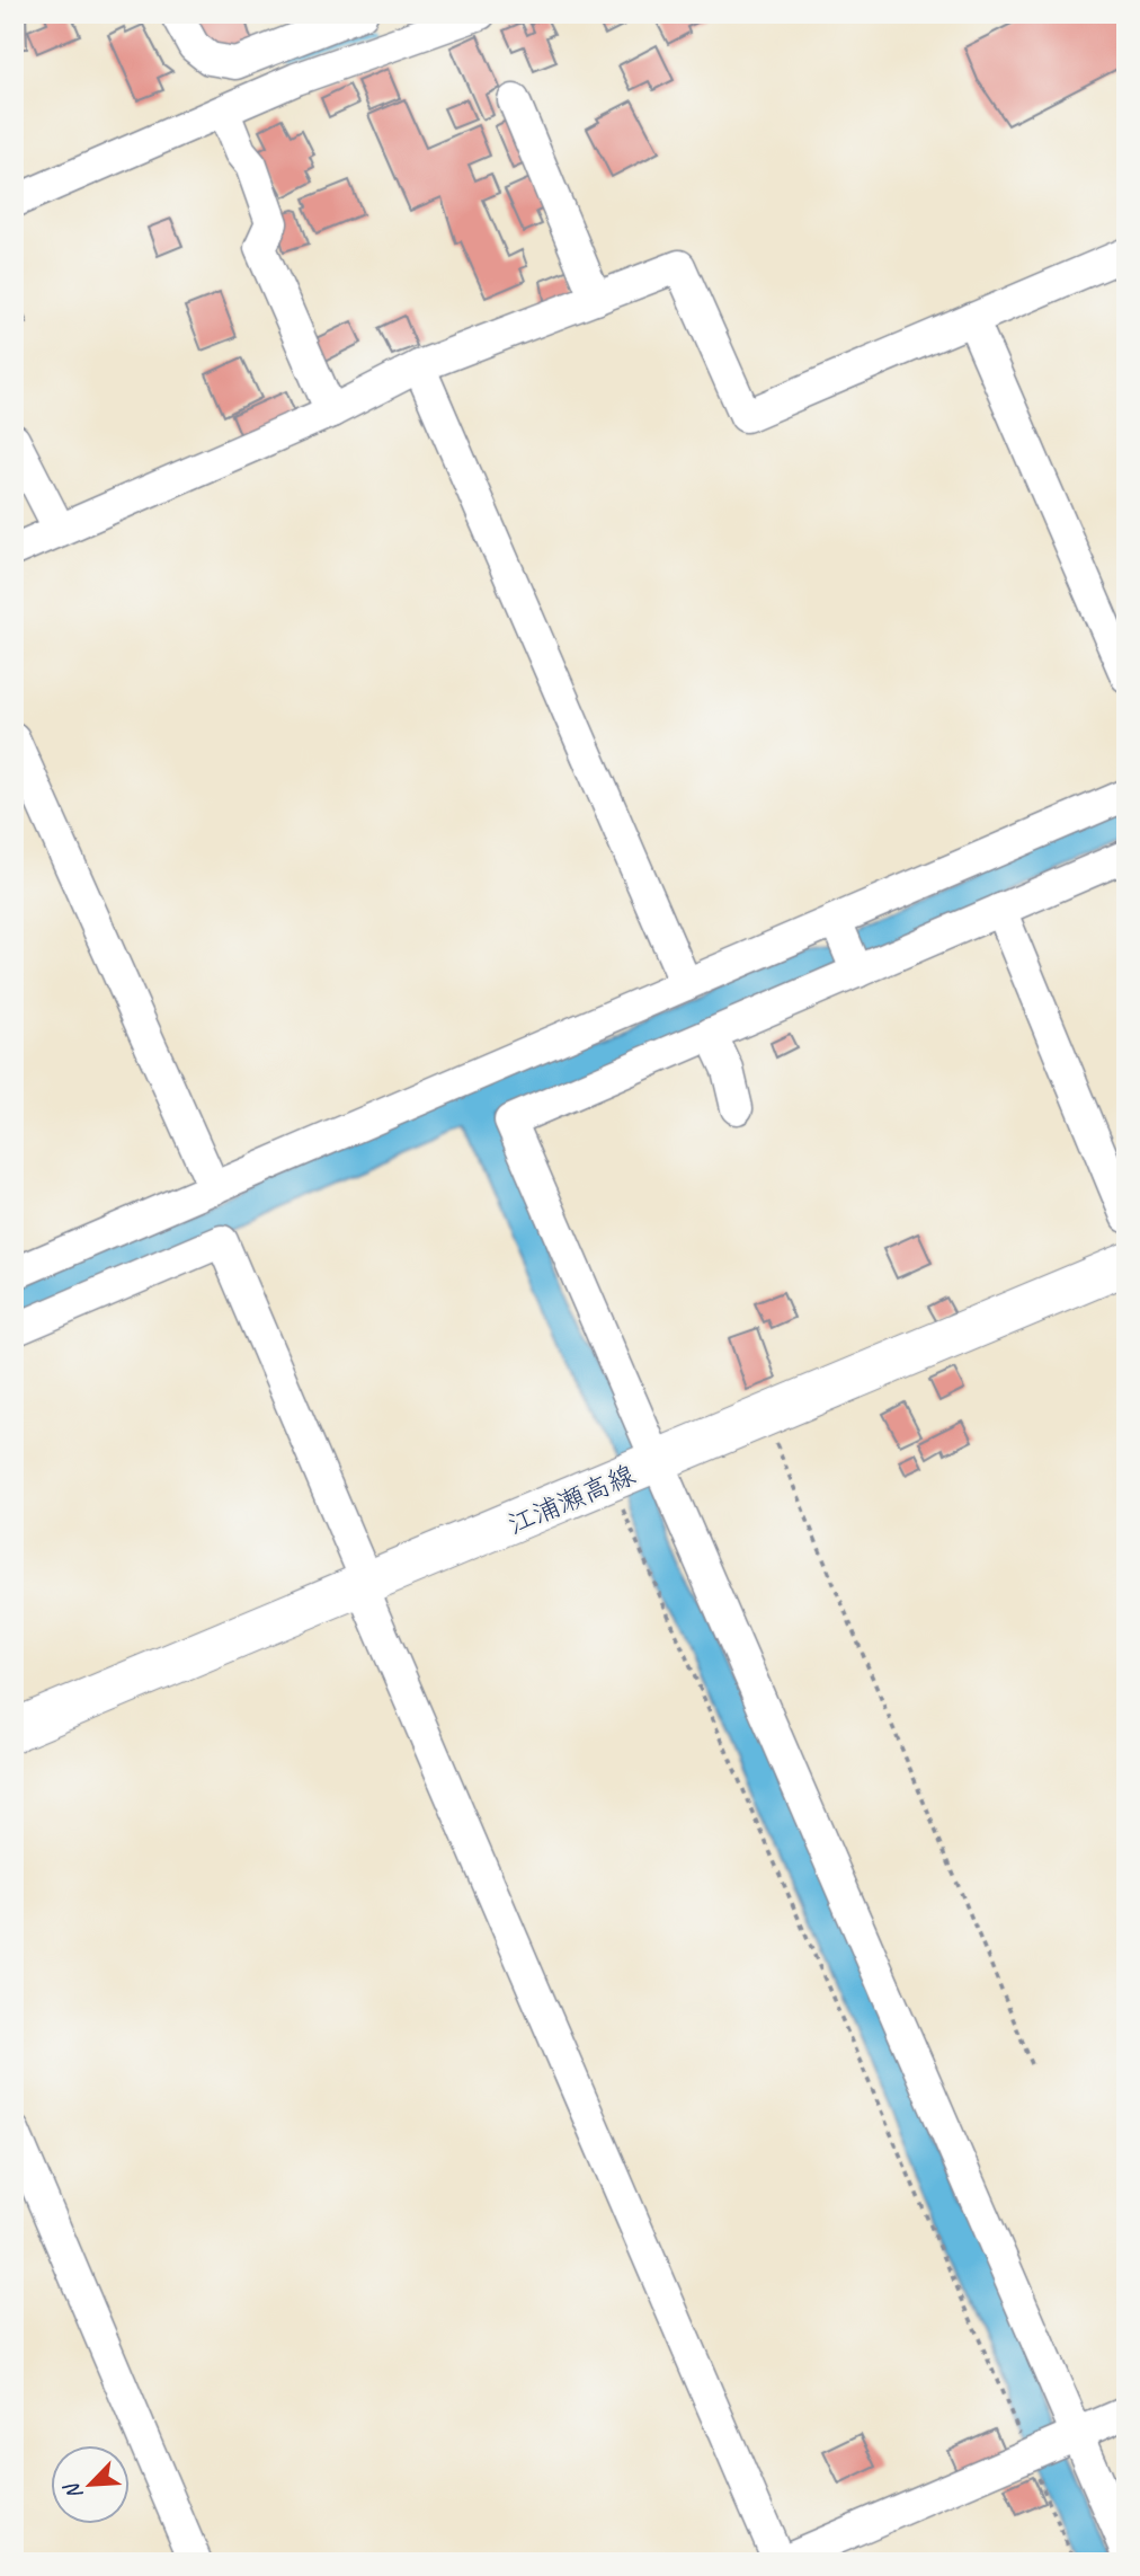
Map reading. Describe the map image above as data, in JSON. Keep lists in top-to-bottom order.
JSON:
{
  "streets": {
    "main road": ["江浦瀬高線"]
  },
  "north": "bottom left"
}
